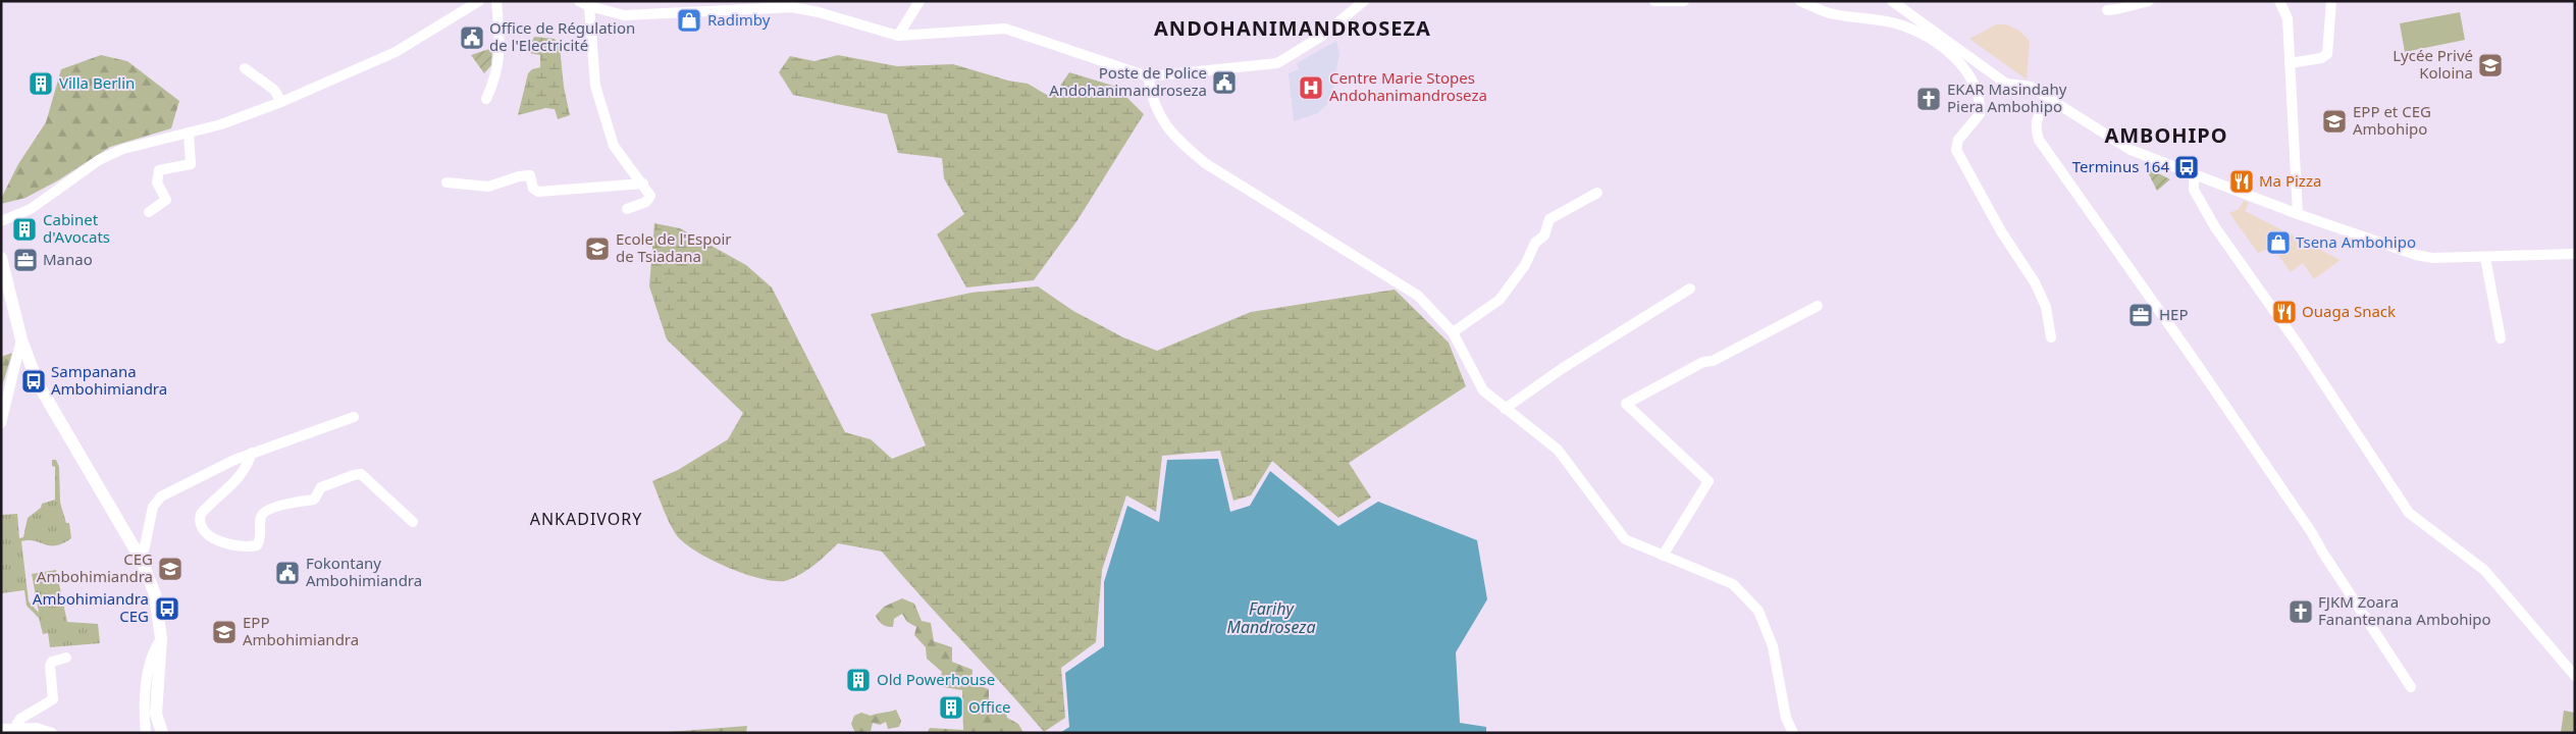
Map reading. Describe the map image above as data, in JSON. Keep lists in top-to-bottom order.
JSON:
{
  "districts": ["ANDOHANIMANDROSEZA", "AMBOHIPO", "ANKADIVORY"],
  "water": ["Farihy Mandroseza"],
  "places": {
    "shop": ["Radimby", "Tsena Ambohipo"],
    "public building": ["Office de Régulation de l'Electricité", "Poste de Police Andohanimandroseza", "Fokontany Ambohimiandra"],
    "school or university": [
      "Lycée Privé Koloina",
      "EPP et CEG Ambohipo",
      "Ecole de l'Espoir de Tsiadana",
      "CEG Ambohimiandra",
      "EPP Ambohimiandra"
    ],
    "building": [
      "Villa Berlin",
      "Cabinet d'Avocats",
      "Old Powerhouse",
      "Office"
    ],
    "hospital": ["Centre Marie Stopes Andohanimandroseza"],
    "church": ["EKAR Masindahy Piera Ambohipo", "FJKM Zoara Fanantenana Ambohipo"],
    "bus stop": ["Terminus 164", "Sampanana Ambohimiandra", "Ambohimiandra CEG"],
    "restaurant": ["Ma Pizza", "Ouaga Snack"],
    "office": ["Manao", "HEP"]
  }
}
